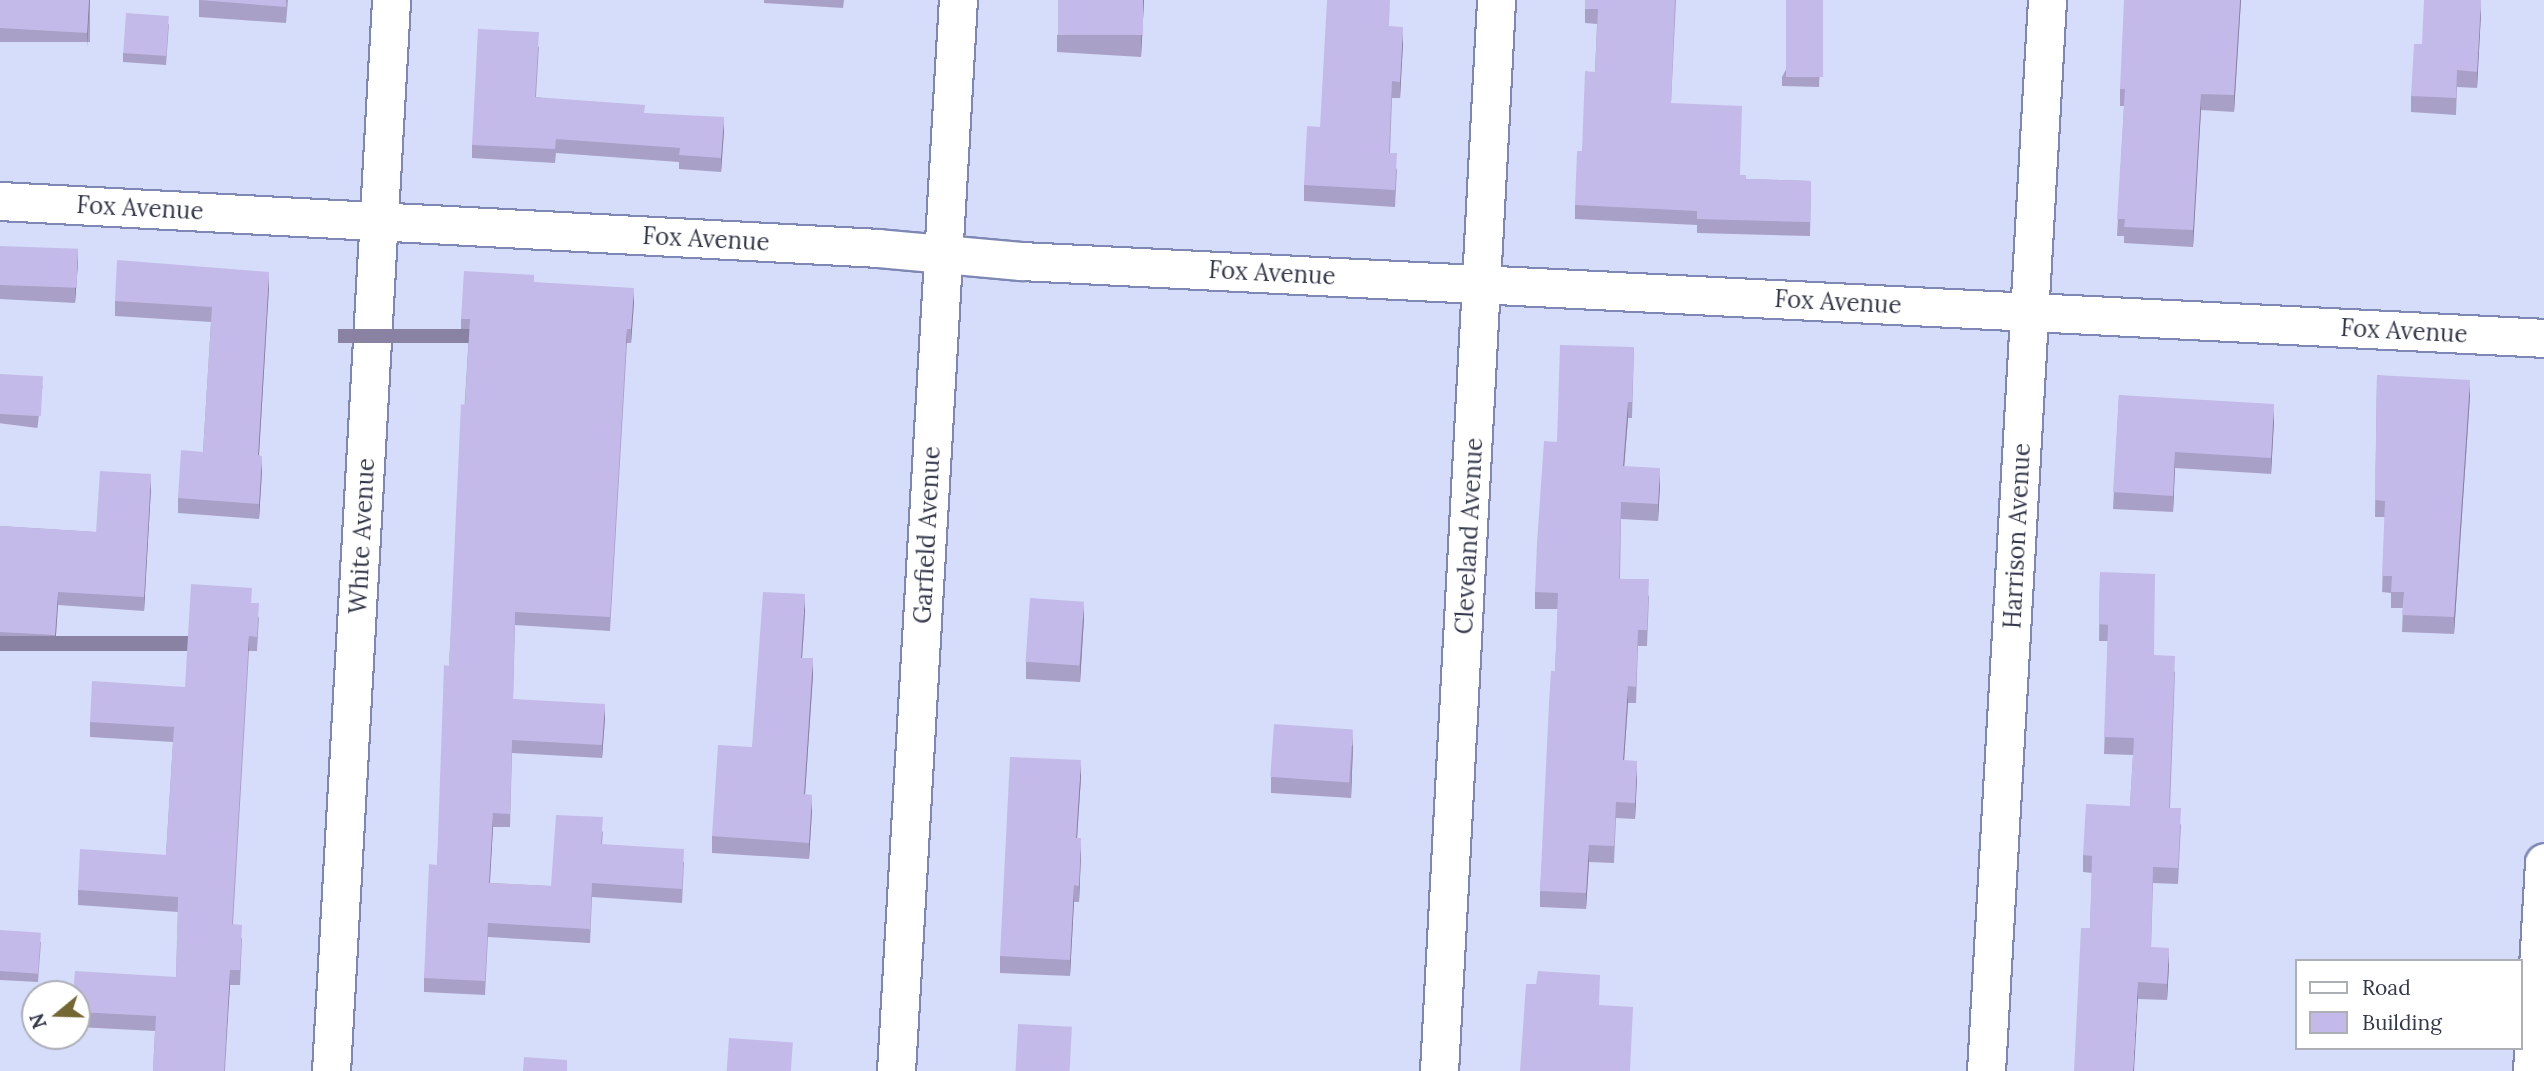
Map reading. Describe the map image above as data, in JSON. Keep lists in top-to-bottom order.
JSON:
{
  "streets": {
    "street": [
      "Fox Avenue",
      "Garfield Avenue",
      "White Avenue",
      "Cleveland Avenue",
      "Harrison Avenue"
    ]
  },
  "crossings": [
    ["Fox Avenue", "Garfield Avenue"],
    ["Fox Avenue", "White Avenue"],
    ["Fox Avenue", "Cleveland Avenue"],
    ["Fox Avenue", "Harrison Avenue"]
  ],
  "legend": ["Road", "Building"],
  "north": "left"
}
